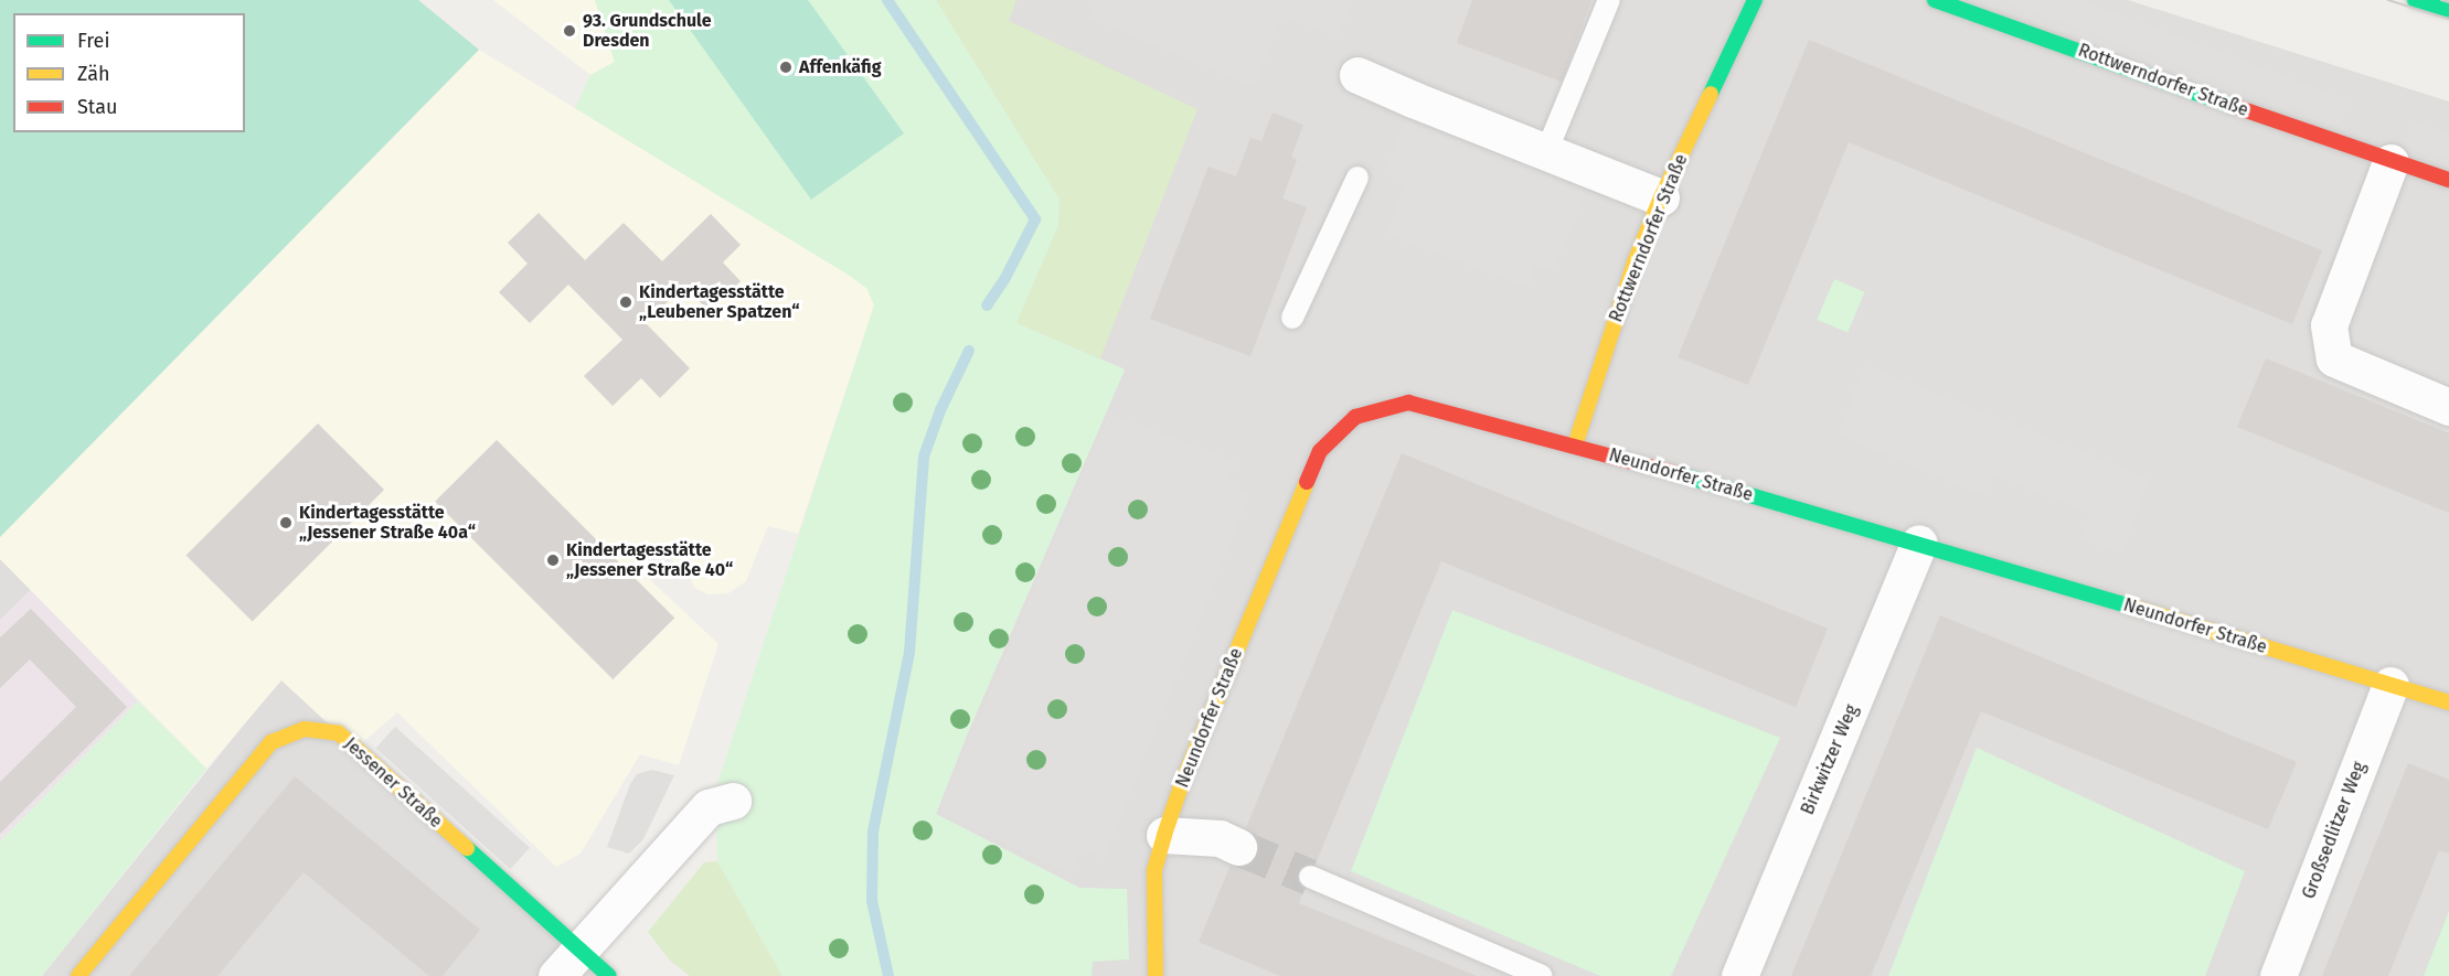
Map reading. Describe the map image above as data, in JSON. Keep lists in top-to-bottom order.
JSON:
{
  "streets": {
    "street": [
      "Rottwerndorfer Straße",
      "Neundorfer Straße",
      "Birkwitzer Weg",
      "Jessener Straße",
      "Großsedlitzer Weg"
    ]
  },
  "crossings": [
    ["Rottwerndorfer Straße", "Neundorfer Straße"],
    ["Neundorfer Straße", "Birkwitzer Weg"],
    ["Neundorfer Straße", "Großsedlitzer Weg"]
  ],
  "places": [
    "93. Grundschule Dresden",
    "Affenkäfig",
    "Kindertagesstätte „Leubener Spatzen“",
    "Kindertagesstätte „Jessener Straße 40a“",
    "Kindertagesstätte „Jessener Straße 40“"
  ],
  "legend": ["Frei", "Zäh", "Stau"]
}
